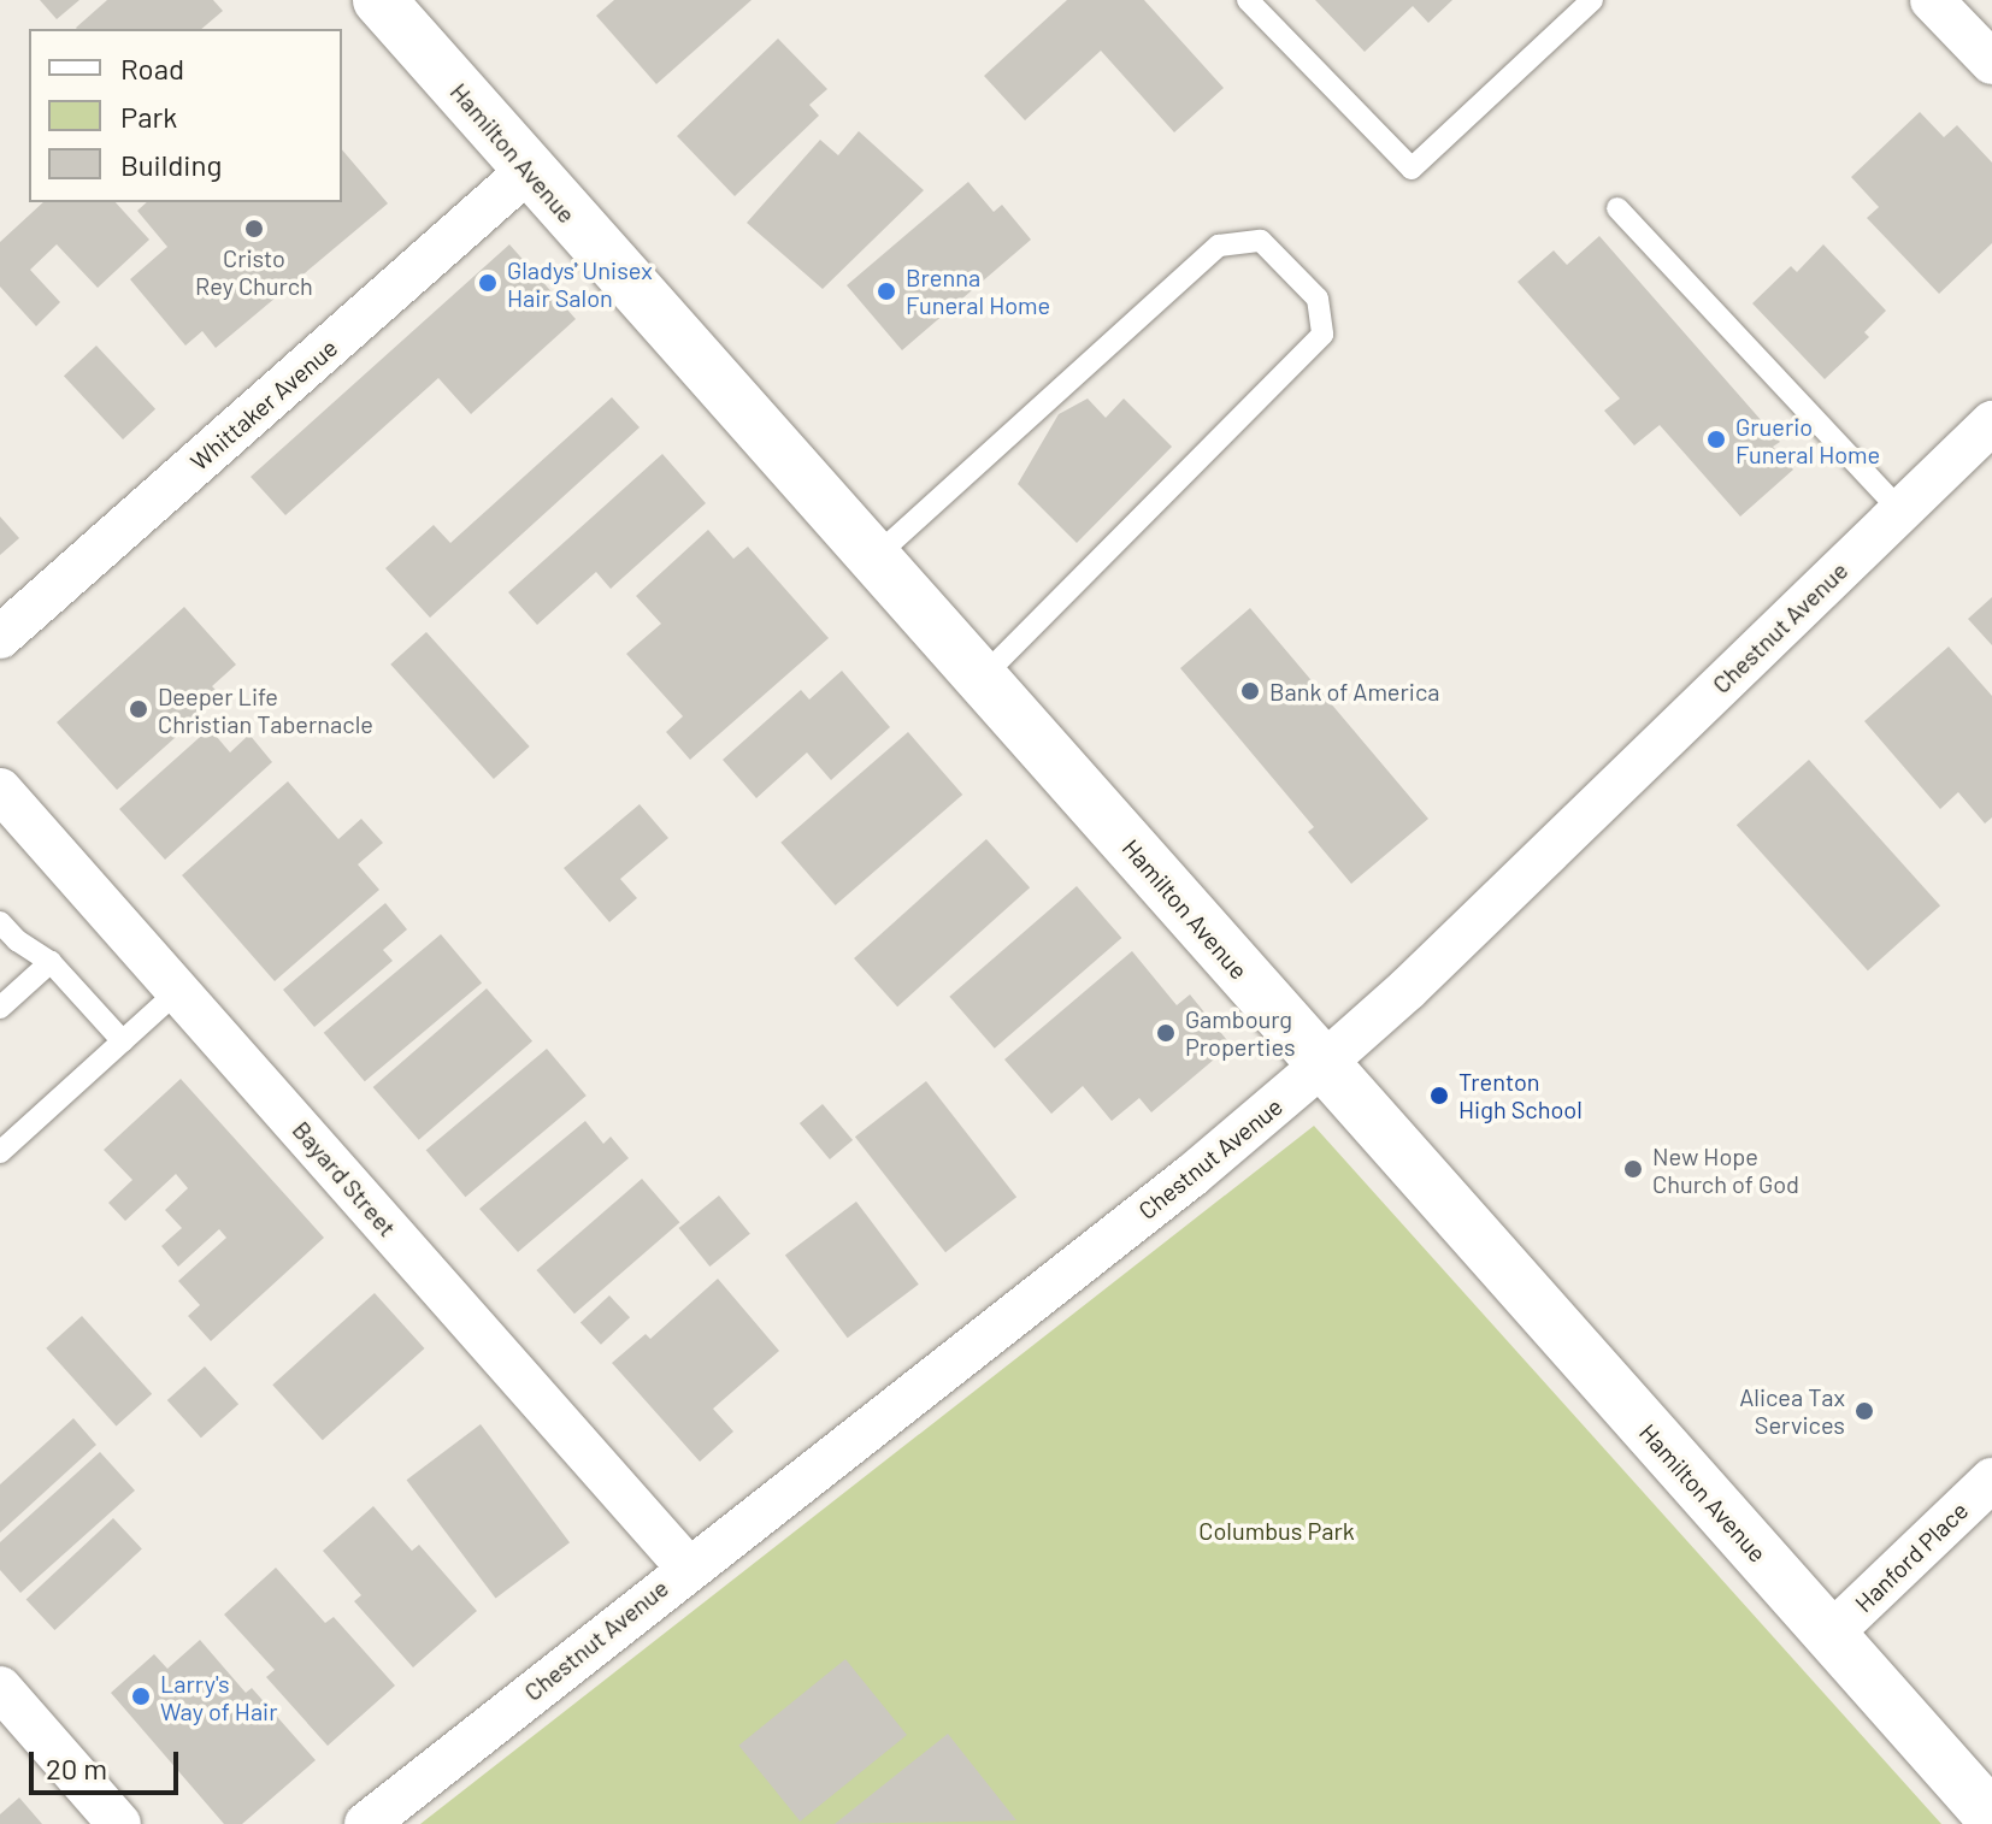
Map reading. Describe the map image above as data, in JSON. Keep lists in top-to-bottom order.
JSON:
{
  "streets": {
    "main road": ["Hamilton Avenue"],
    "street": [
      "Whittaker Avenue",
      "Chestnut Avenue",
      "Bayard Street",
      "Hanford Place"
    ]
  },
  "crossings": [
    ["Hamilton Avenue", "Whittaker Avenue"],
    ["Hamilton Avenue", "Chestnut Avenue"],
    ["Hamilton Avenue", "Hanford Place"],
    ["Chestnut Avenue", "Bayard Street"]
  ],
  "parks": ["Columbus Park"],
  "places": [
    "Cristo Rey Church",
    "Gladys' Unisex Hair Salon",
    "Brenna Funeral Home",
    "Gruerio Funeral Home",
    "Bank of America",
    "Deeper Life Christian Tabernacle",
    "Gambourg Properties",
    "Trenton High School",
    "New Hope Church of God",
    "Alicea Tax Services",
    "Larry's Way of Hair"
  ],
  "legend": ["Road", "Park", "Building"],
  "scale_bar": "20 m"
}
